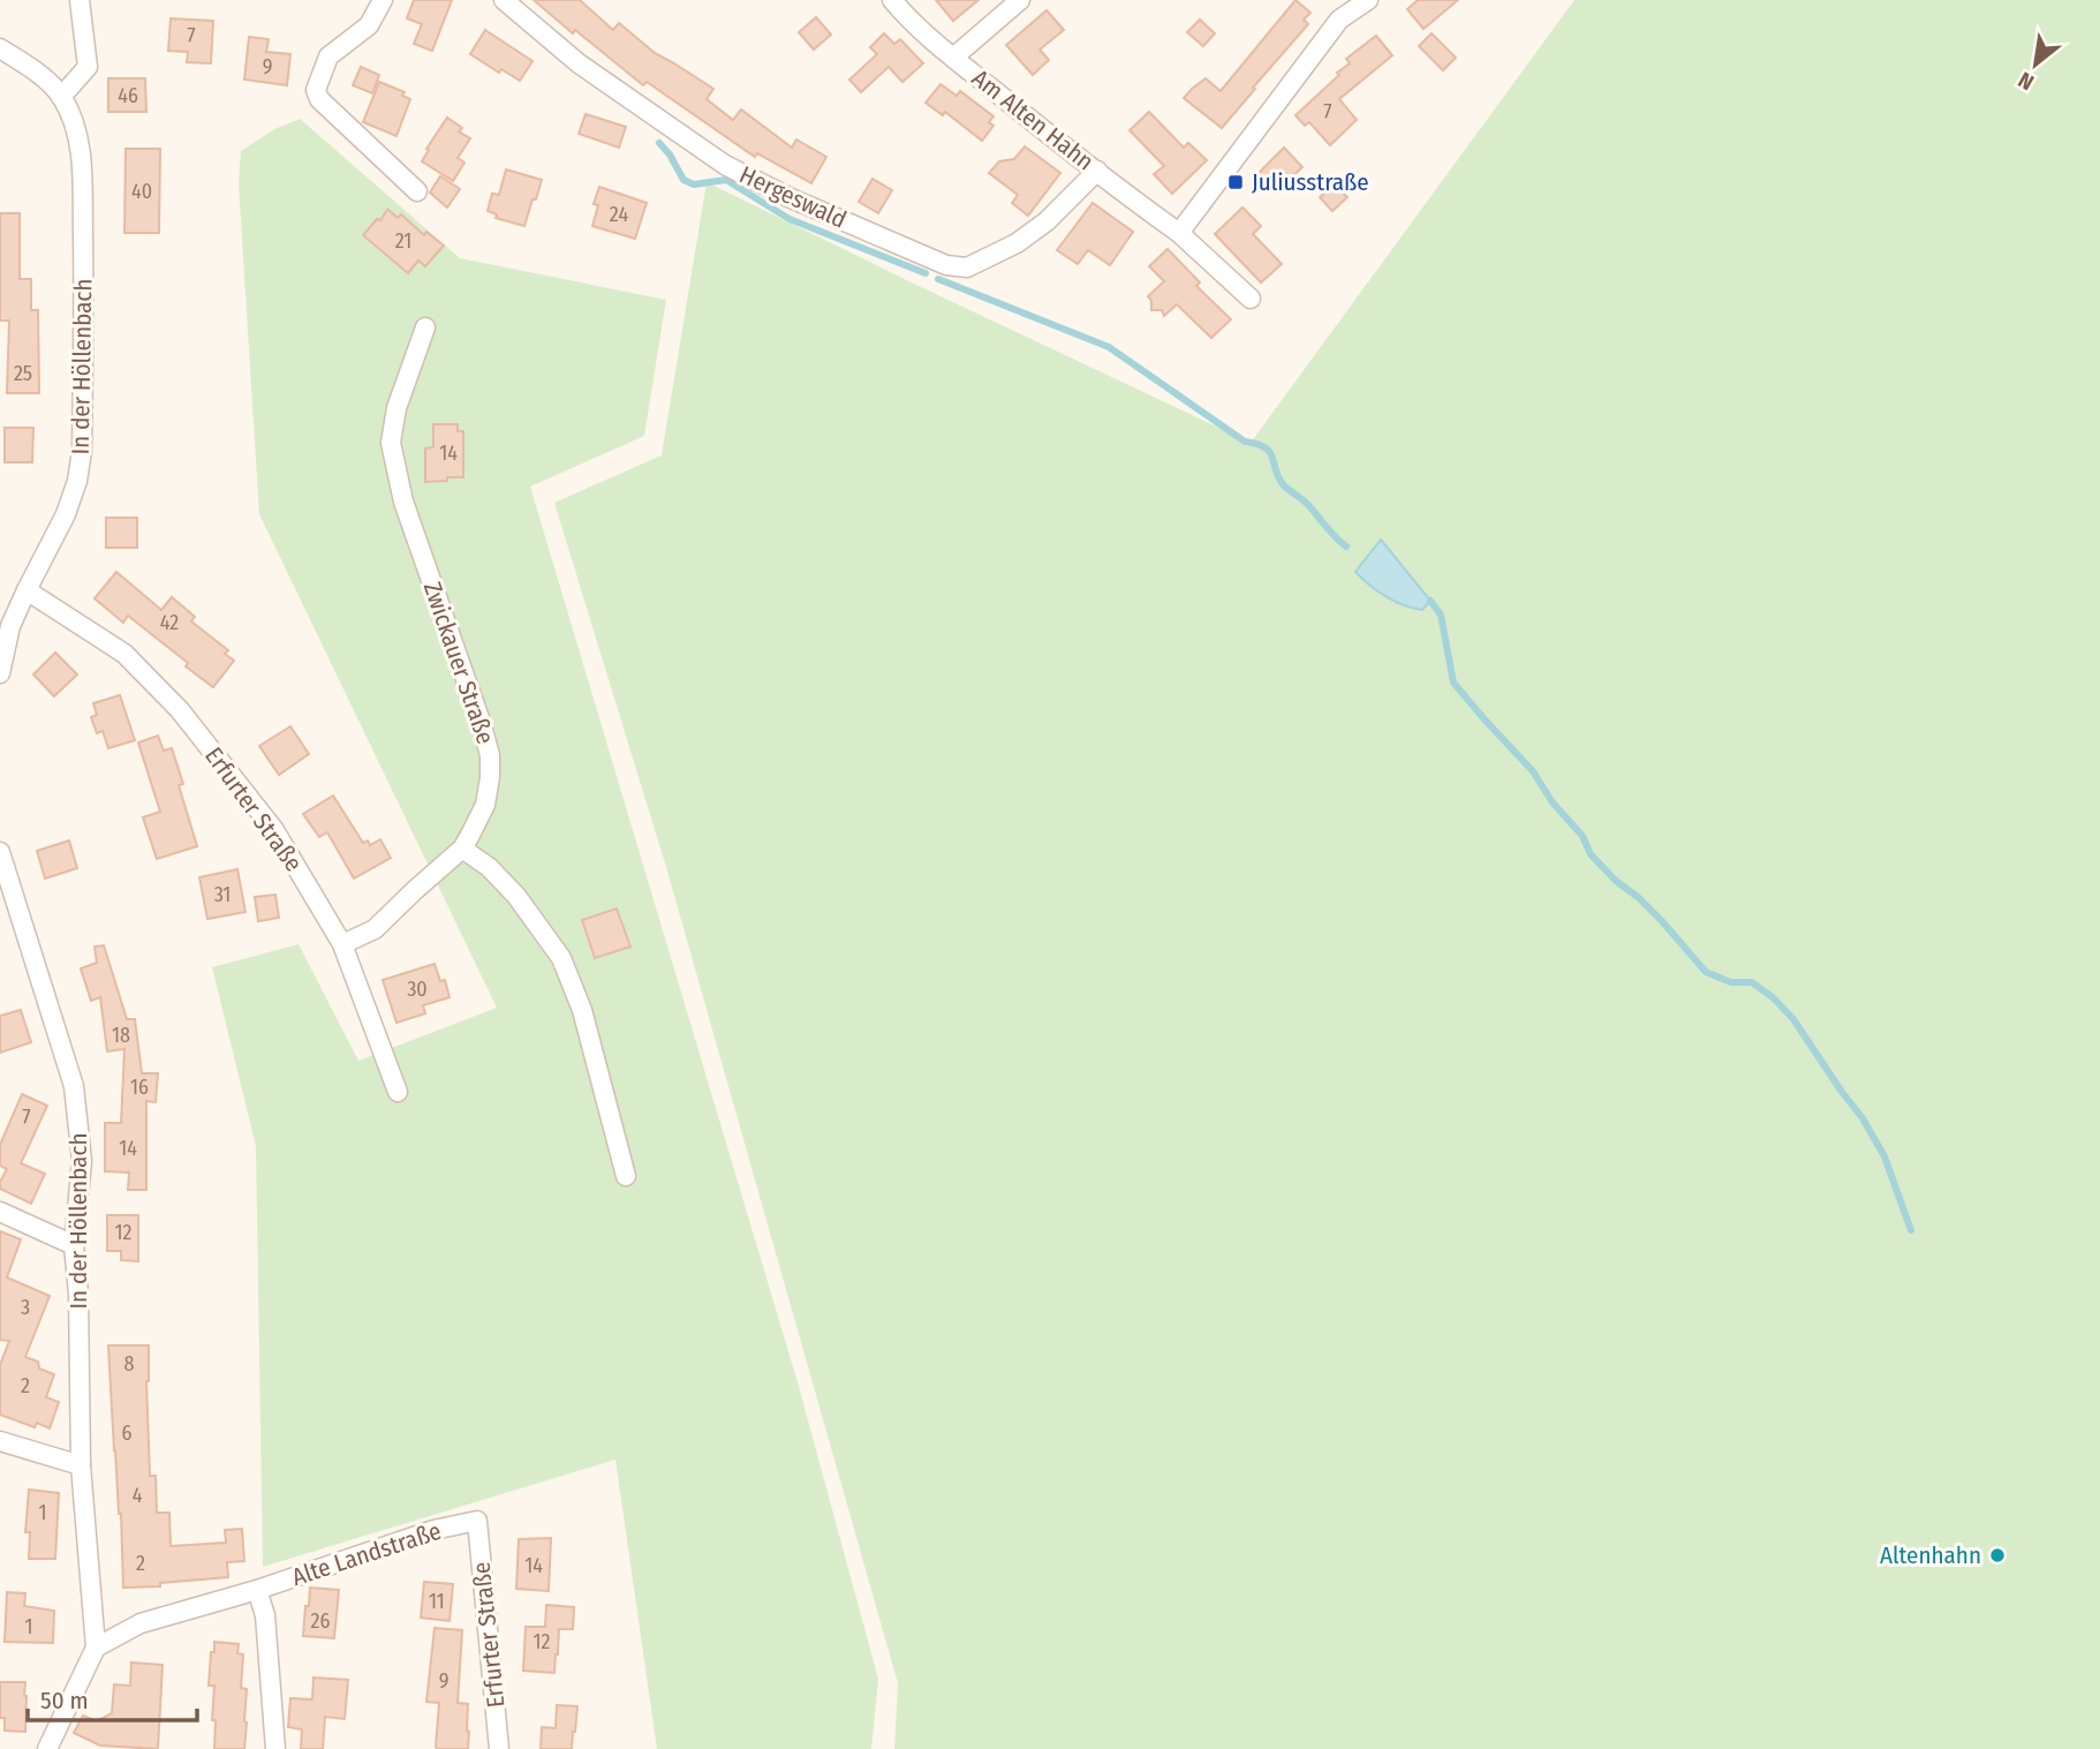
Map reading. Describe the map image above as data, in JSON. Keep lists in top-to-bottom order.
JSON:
{
  "streets": {
    "street": [
      "Am Alten Hahn",
      "Hergeswald",
      "In der Höllenbach",
      "Zwickauer Straße",
      "Erfurter Straße",
      "Alte Landstraße"
    ]
  },
  "crossings": [
    ["Am Alten Hahn", "Hergeswald"],
    ["In der Höllenbach", "Erfurter Straße"],
    ["In der Höllenbach", "Alte Landstraße"],
    ["Zwickauer Straße", "Erfurter Straße"],
    ["Erfurter Straße", "Alte Landstraße"]
  ],
  "places": {
    "transit": ["Juliusstraße"],
    "other": ["Altenhahn"]
  },
  "house_numbers": [
    "7",
    "9",
    "46",
    "7",
    "40",
    "24",
    "21",
    "25",
    "14",
    "42",
    "31",
    "30",
    "18",
    "16",
    "7",
    "14",
    "12",
    "3",
    "8",
    "2",
    "6",
    "4",
    "1",
    "2",
    "14",
    "11",
    "26",
    "1",
    "12",
    "9"
  ],
  "scale_bar": "50 m",
  "north": "bottom left"
}
